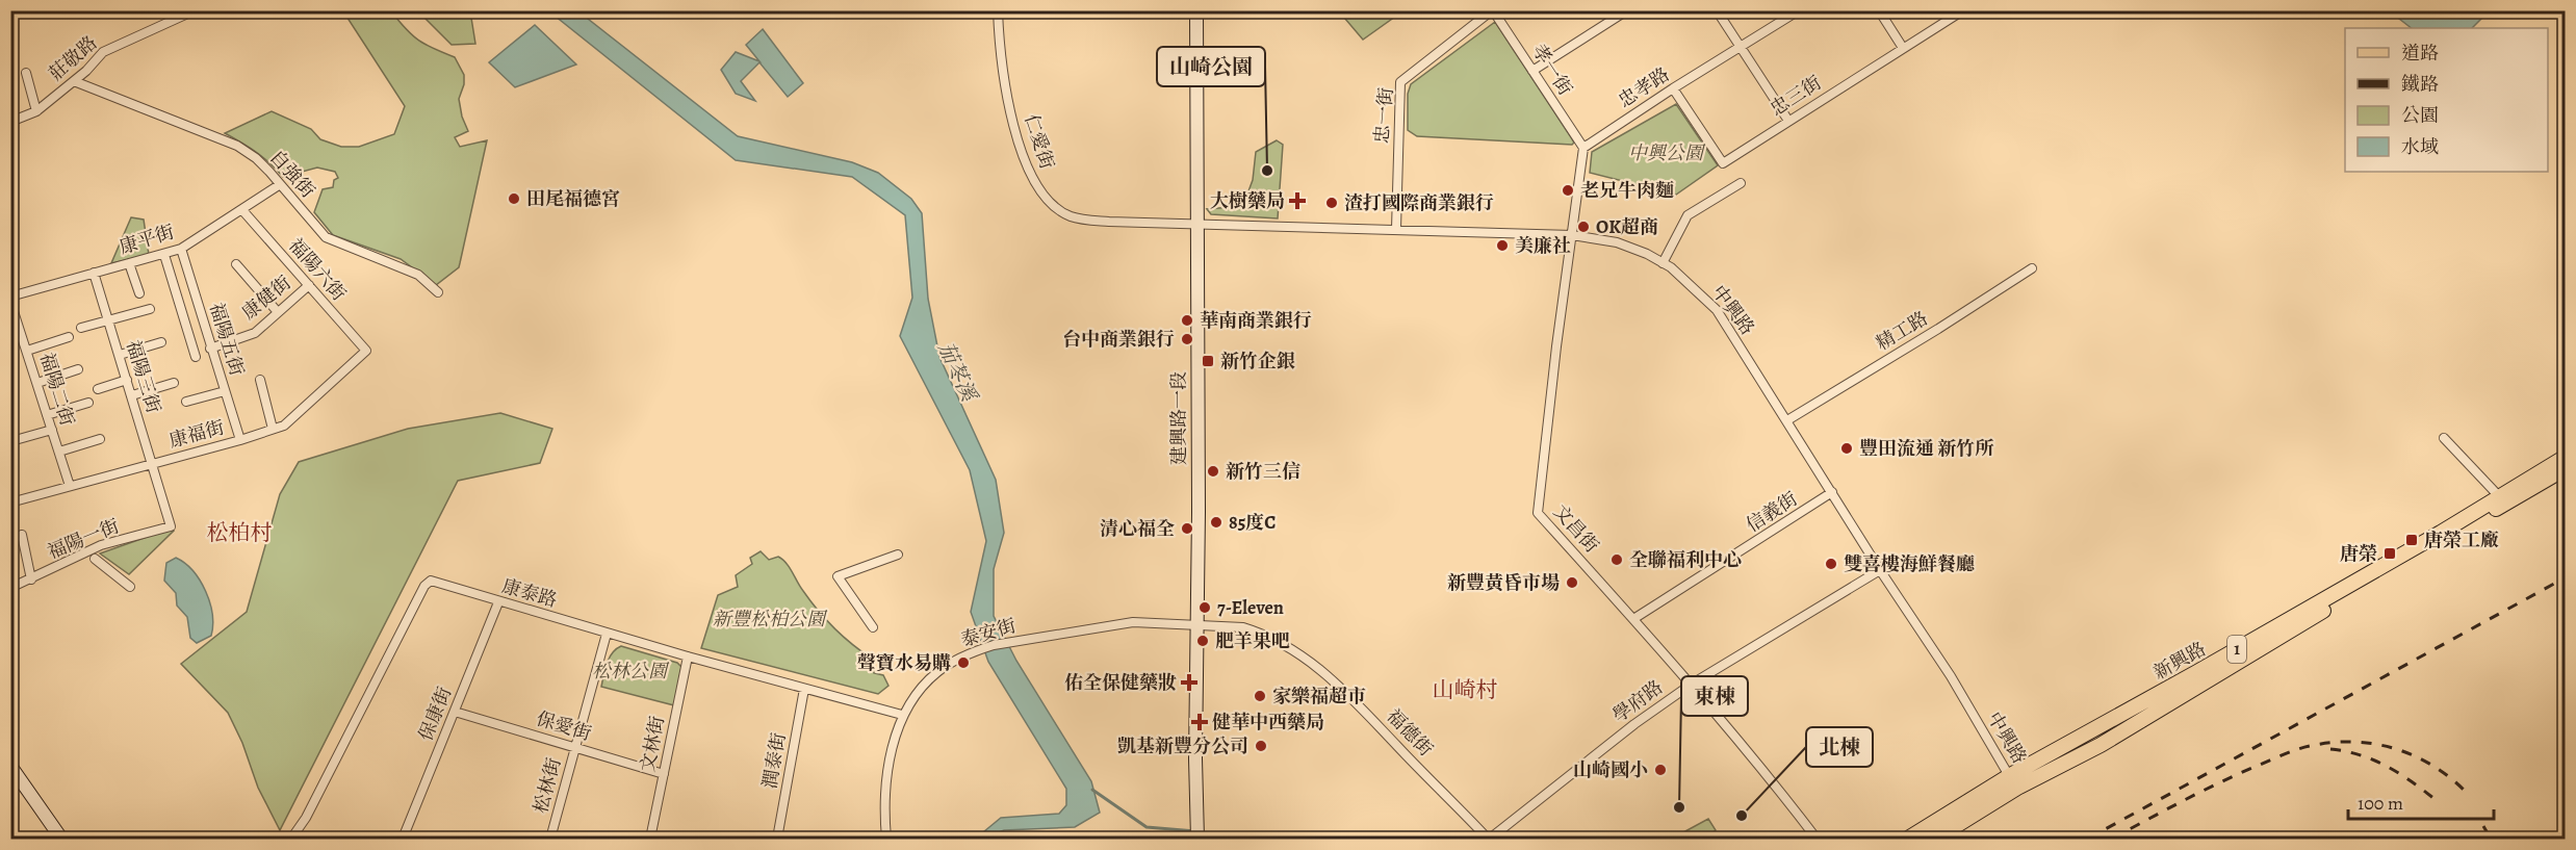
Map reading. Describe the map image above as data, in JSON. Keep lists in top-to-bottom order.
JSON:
{
  "streets": {
    "main road": ["1", "新興路"],
    "street": [
      "莊敬路",
      "孝一街",
      "忠孝路",
      "忠三街",
      "忠一街",
      "仁愛街",
      "自強街",
      "康平街",
      "福陽六街",
      "康健街",
      "中興路",
      "精工路",
      "福陽五街",
      "福陽三街",
      "福陽二街",
      "建興路一段",
      "康福街",
      "信義街",
      "文昌街",
      "福陽一街",
      "康泰路",
      "泰安街",
      "學府路",
      "保康街",
      "保愛街",
      "福德街",
      "文林街",
      "潤泰街",
      "松林街"
    ]
  },
  "crossings": [
    ["莊敬路", "自強街"],
    ["孝一街", "忠孝路"],
    ["孝一街", "忠一街"],
    ["忠孝路", "忠三街"],
    ["忠一街", "中興路"],
    ["仁愛街", "中興路"],
    ["仁愛街", "建興路一段"],
    ["自強街", "康平街"],
    ["康平街", "福陽六街"],
    ["康平街", "福陽五街"],
    ["康平街", "福陽三街"],
    ["福陽六街", "康健街"],
    ["福陽六街", "康福街"],
    ["康健街", "福陽五街"],
    ["中興路", "精工路"],
    ["中興路", "建興路一段"],
    ["中興路", "信義街"],
    ["中興路", "文昌街"],
    ["中興路", "新興路"],
    ["中興路", "學府路"],
    ["福陽五街", "康福街"],
    ["福陽三街", "康福街"],
    ["福陽三街", "福陽一街"],
    ["福陽二街", "康福街"],
    ["建興路一段", "泰安街"],
    ["建興路一段", "福德街"],
    ["信義街", "文昌街"],
    ["文昌街", "學府路"],
    ["康泰路", "泰安街"],
    ["康泰路", "保康街"],
    ["康泰路", "文林街"],
    ["康泰路", "潤泰街"],
    ["康泰路", "松林街"],
    ["泰安街", "福德街"],
    ["學府路", "福德街"],
    ["保康街", "保愛街"],
    ["保愛街", "文林街"],
    ["保愛街", "松林街"]
  ],
  "districts": ["松柏村", "山崎村"],
  "water": ["茄苳溪"],
  "parks": ["中興公園", "新豐松柏公園", "松林公園"],
  "places": {
    "other": [
      "山崎公園",
      "老兄牛肉麵",
      "田尾福德宮",
      "渣打國際商業銀行",
      "OK超商",
      "美廉社",
      "華南商業銀行",
      "台中商業銀行",
      "豐田流通 新竹所",
      "新竹三信",
      "85度C",
      "清心福全",
      "全聯福利中心",
      "雙喜樓海鮮餐廳",
      "新豐黃昏市場",
      "7-Eleven",
      "肥羊果吧",
      "聲寶水易購",
      "家樂福超市",
      "凱基新豐分公司",
      "山崎國小",
      "東棟",
      "北棟"
    ],
    "health": ["大樹藥局", "佑全保健藥妝", "健華中西藥局"],
    "transit": ["新竹企銀", "唐榮工廠", "唐榮"]
  },
  "legend": [
    "道路",
    "鐵路",
    "公園",
    "水域"
  ],
  "scale_bar": "100 m"
}
